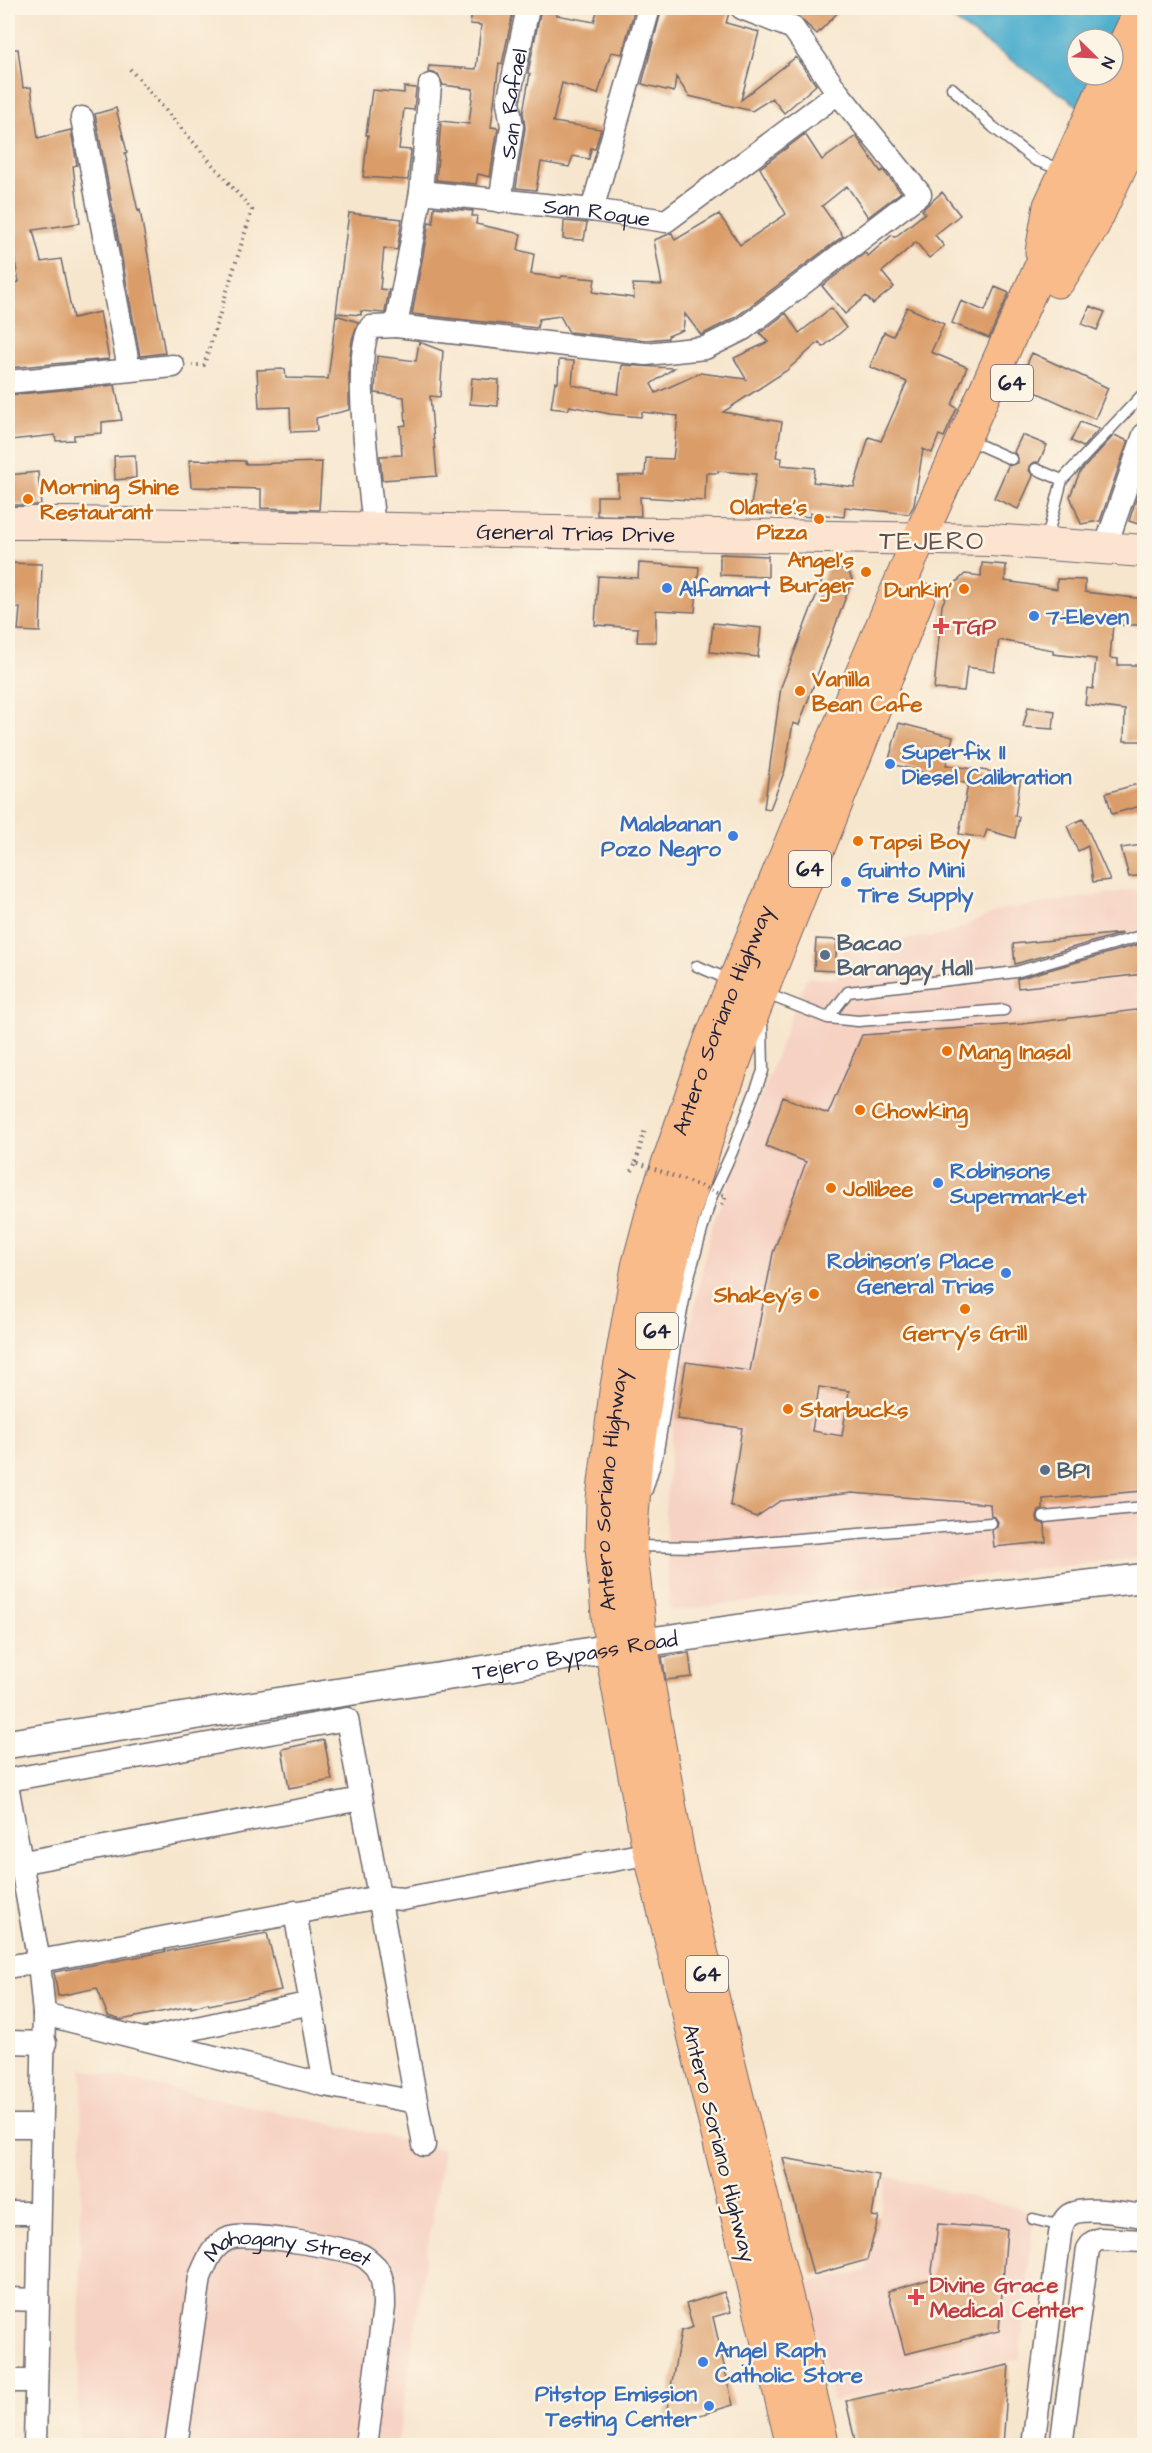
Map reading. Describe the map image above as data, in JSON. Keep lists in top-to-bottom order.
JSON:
{
  "streets": {
    "main road": ["64", "General Trias Drive", "Antero Soriano Highway"],
    "street": [
      "San Rafael",
      "San Roque",
      "Tejero Bypass Road",
      "Mahogany Street"
    ]
  },
  "crossings": [
    ["San Rafael", "San Roque"],
    ["General Trias Drive", "Antero Soriano Highway"],
    ["Antero Soriano Highway", "Tejero Bypass Road"]
  ],
  "districts": ["TEJERO"],
  "places": {
    "other": [
      "Morning Shine Restaurant",
      "Olarte's Pizza",
      "Angel's Burger",
      "Alfamart",
      "Dunkin'",
      "7-Eleven",
      "Vanilla Bean Cafe",
      "Superfix II Diesel Calibration",
      "Malabanan Pozo Negro",
      "Tapsi Boy",
      "Guinto Mini Tire Supply",
      "Bacao Barangay Hall",
      "Mang Inasal",
      "Chowking",
      "Robinsons Supermarket",
      "Jollibee",
      "Robinson's Place General Trias",
      "Shakey's",
      "Gerry's Grill",
      "Starbucks",
      "BPI",
      "Angel Raph Catholic Store",
      "Pitstop Emission Testing Center"
    ],
    "health": ["TGP", "Divine Grace Medical Center"]
  },
  "north": "bottom right"
}
